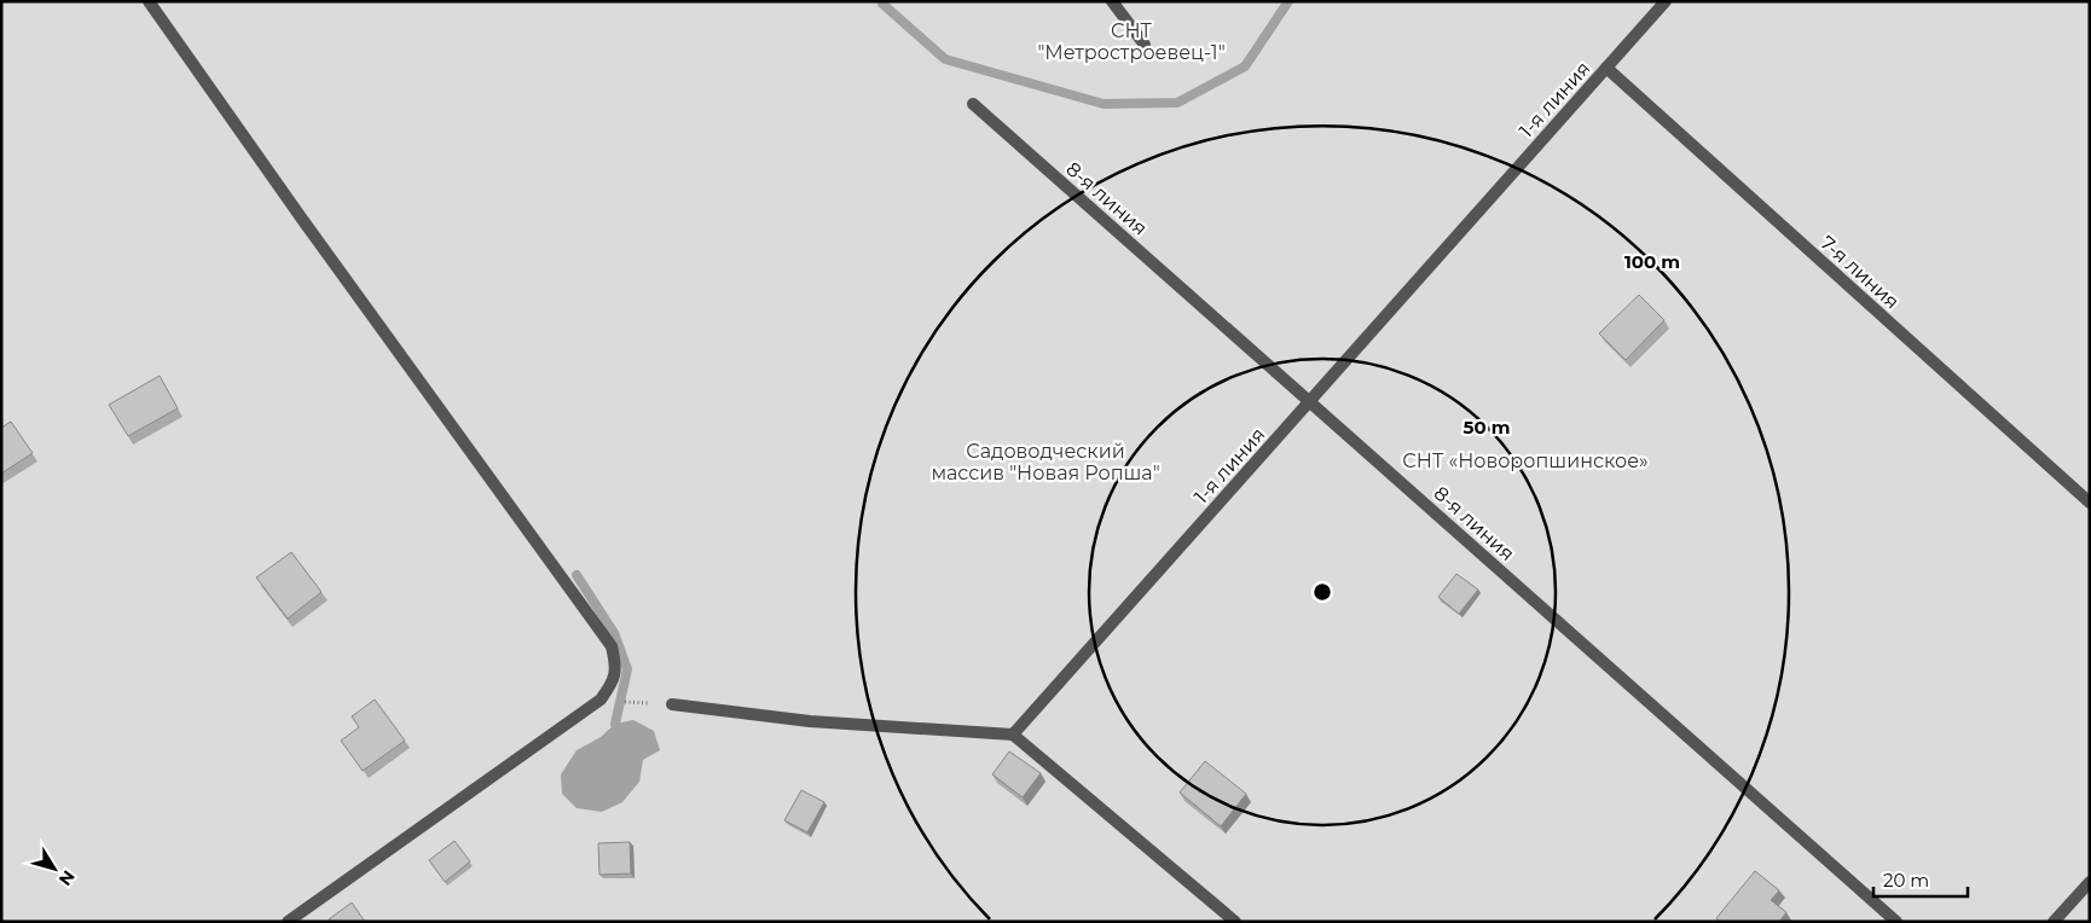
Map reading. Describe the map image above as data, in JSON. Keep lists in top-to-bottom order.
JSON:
{
  "streets": {
    "street": ["1-я линия", "8-я линия", "7-я линия"]
  },
  "crossings": [
    ["1-я линия", "8-я линия"],
    ["1-я линия", "7-я линия"]
  ],
  "parks": ["СНТ \"Метростроевец-1\"", "Садоводческий массив \"Новая Ропша\"", "СНТ «Новоропшинское»"],
  "scale_bar": "20 m",
  "north": "bottom right",
  "rings": ["100 m", "50 m"]
}
